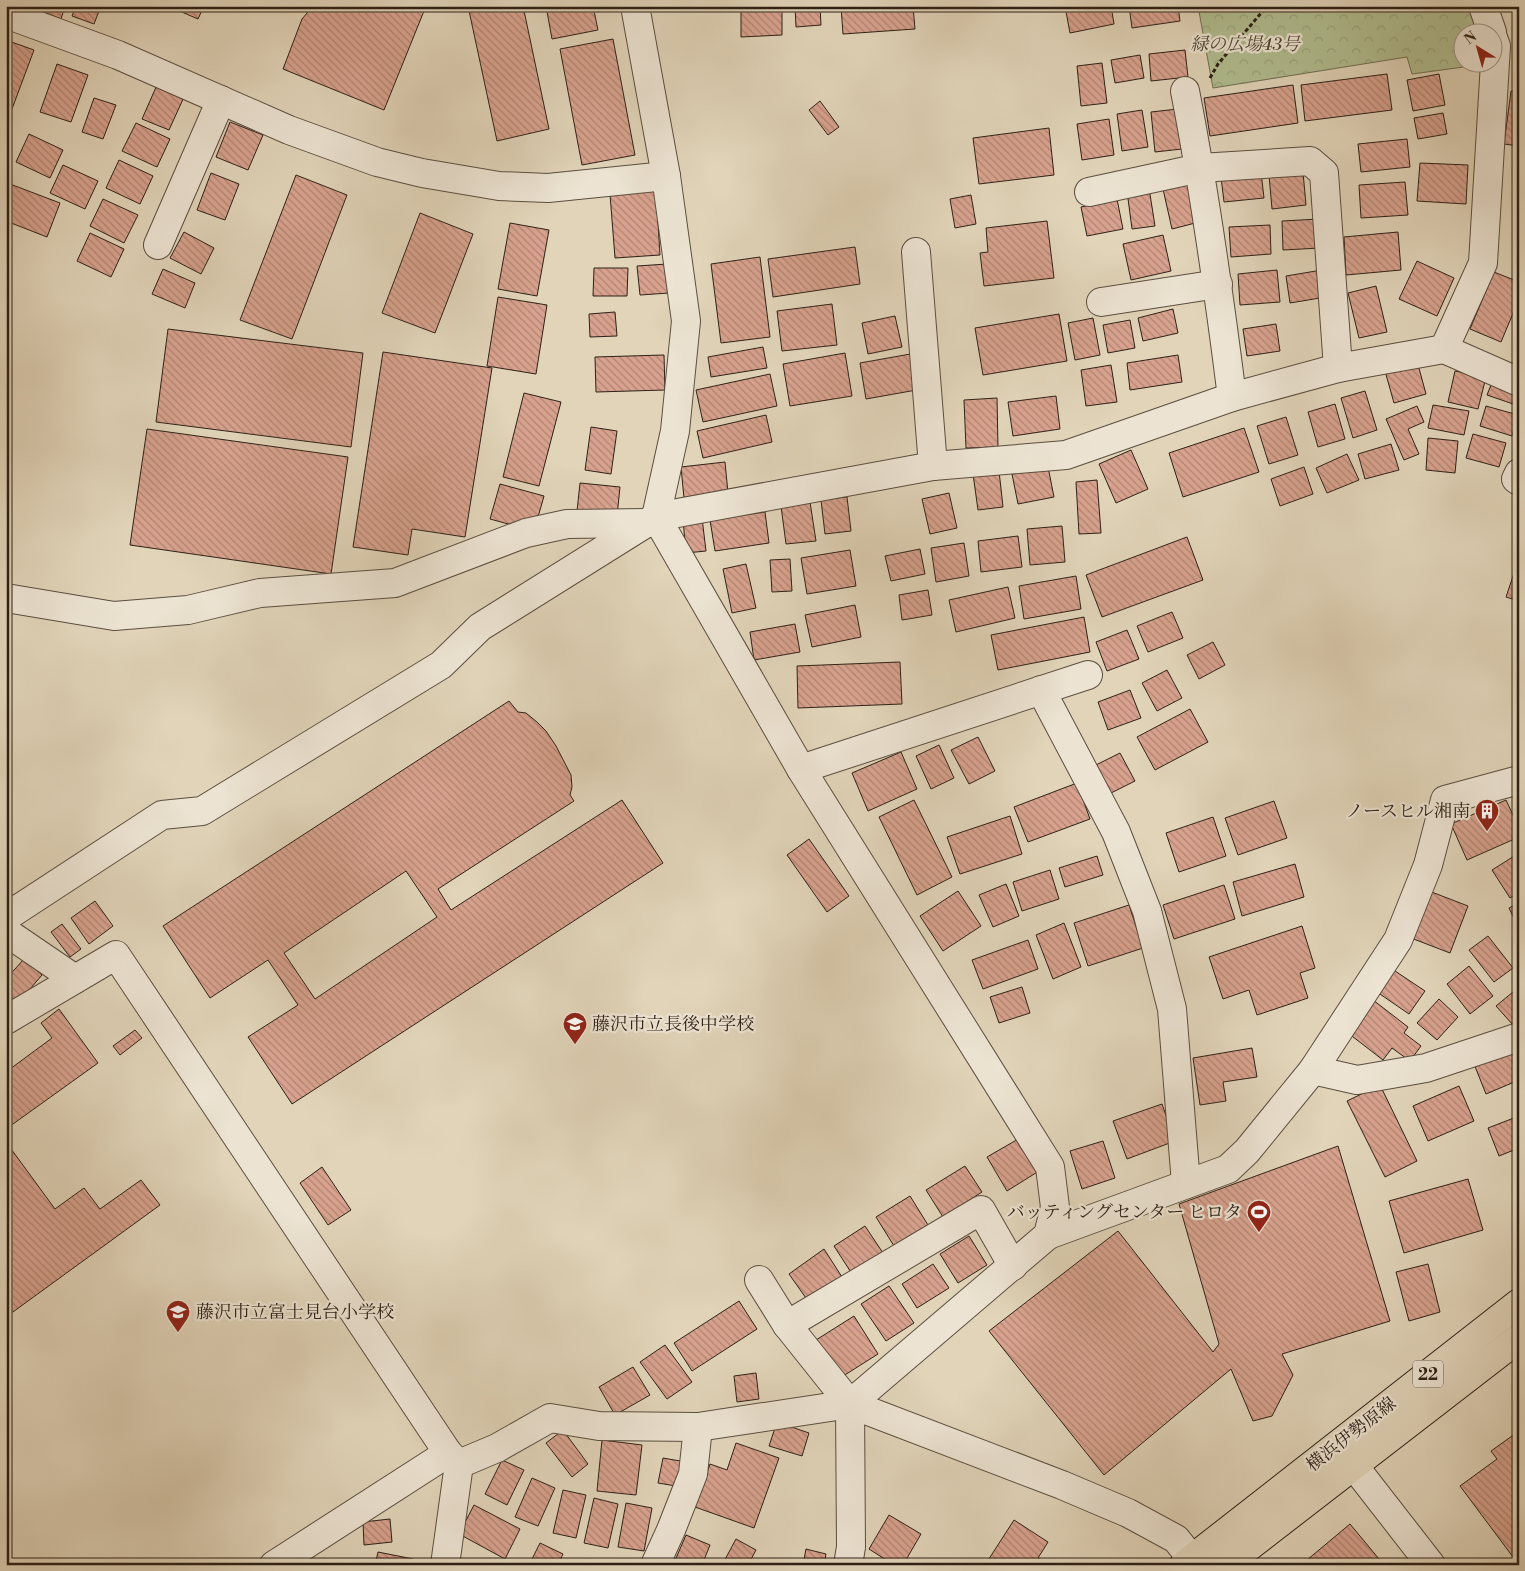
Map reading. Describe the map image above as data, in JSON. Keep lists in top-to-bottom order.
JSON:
{
  "streets": {
    "main road": ["22", "横浜伊勢原線"]
  },
  "parks": ["緑の広場43号"],
  "places": {
    "building": ["ノースヒル湘南"],
    "school or university": ["藤沢市立長後中学校", "藤沢市立富士見台小学校"],
    "sports": ["バッティングセンター ヒロタ"]
  },
  "north": "top left"
}
